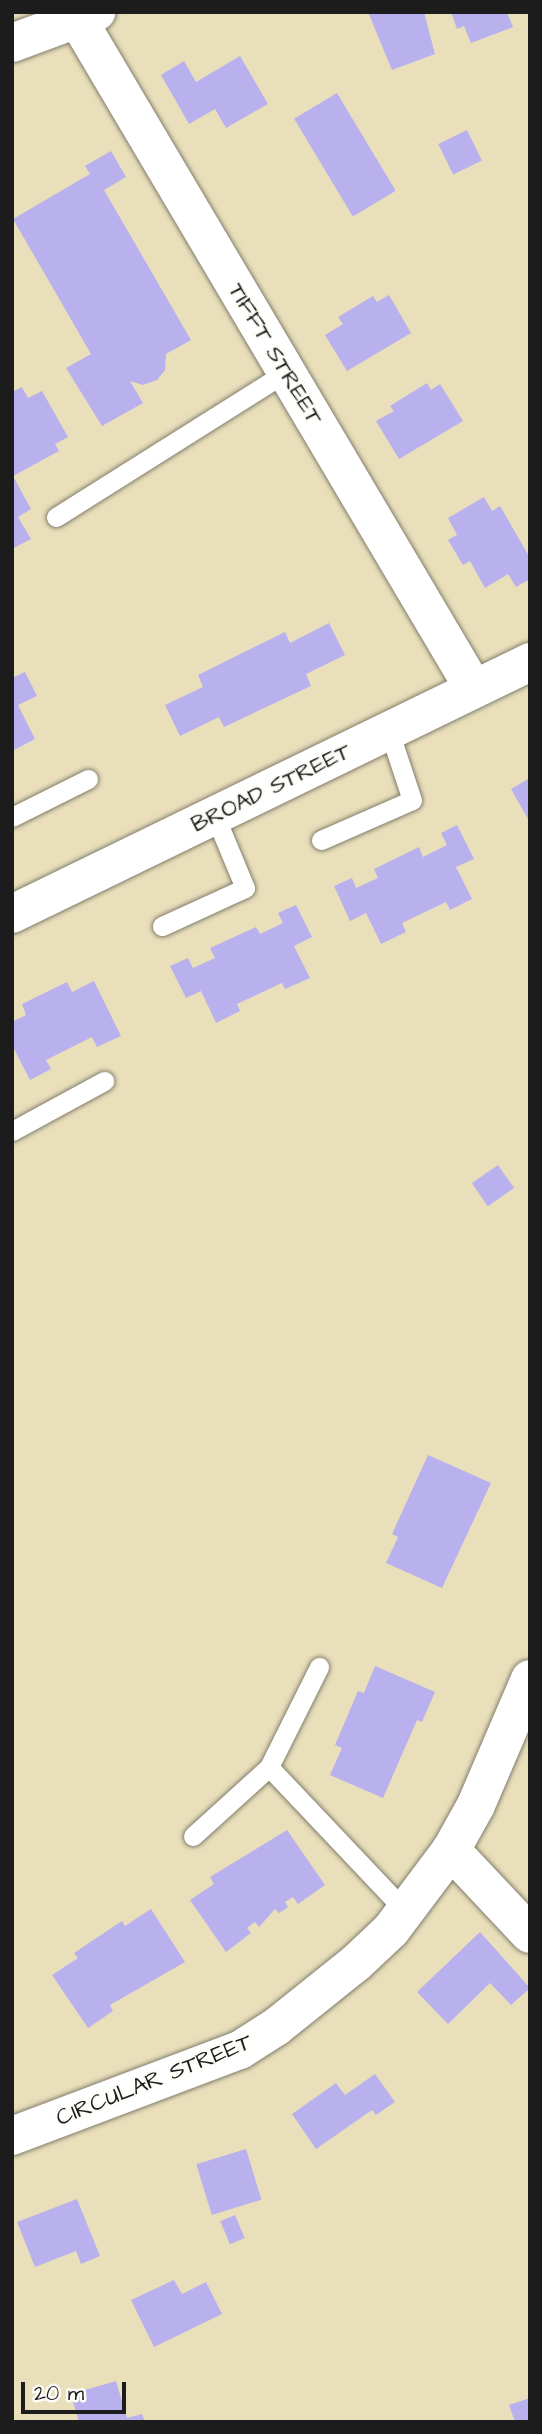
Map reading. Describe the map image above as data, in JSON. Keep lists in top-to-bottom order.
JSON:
{
  "streets": {
    "street": ["TIFFT STREET", "BROAD STREET", "CIRCULAR STREET"]
  },
  "crossings": [
    ["TIFFT STREET", "BROAD STREET"]
  ],
  "scale_bar": "20 m"
}
